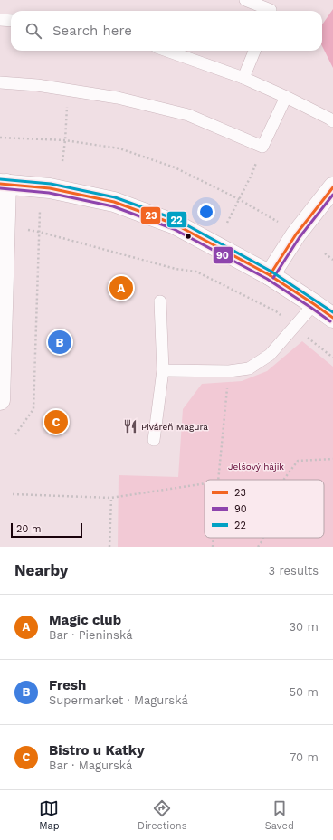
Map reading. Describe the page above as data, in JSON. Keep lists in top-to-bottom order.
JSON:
{
  "parks": ["Jelšový hájik"],
  "places": {
    "restaurant": ["Piváreň Magura"]
  },
  "lines": ["transit line 22", "transit line 23", "transit line 90"],
  "legend": ["23", "90", "22"],
  "scale_bar": "20 m",
  "page": {
    "search": "Search here",
    "pins": ["A", "B", "C"],
    "scale": "20 m",
    "heading": ["Nearby", "3 results"],
    "list": [
      {
        "mark": "A",
        "name": "Magic club",
        "note": "Bar · Pieninská",
        "value": "30 m"
      },
      {
        "mark": "B",
        "name": "Fresh",
        "note": "Supermarket · Magurská",
        "value": "50 m"
      },
      {
        "mark": "C",
        "name": "Bistro u Katky",
        "note": "Bar · Magurská",
        "value": "70 m"
      }
    ],
    "nav": ["Map", "Directions", "Saved"]
  }
}
